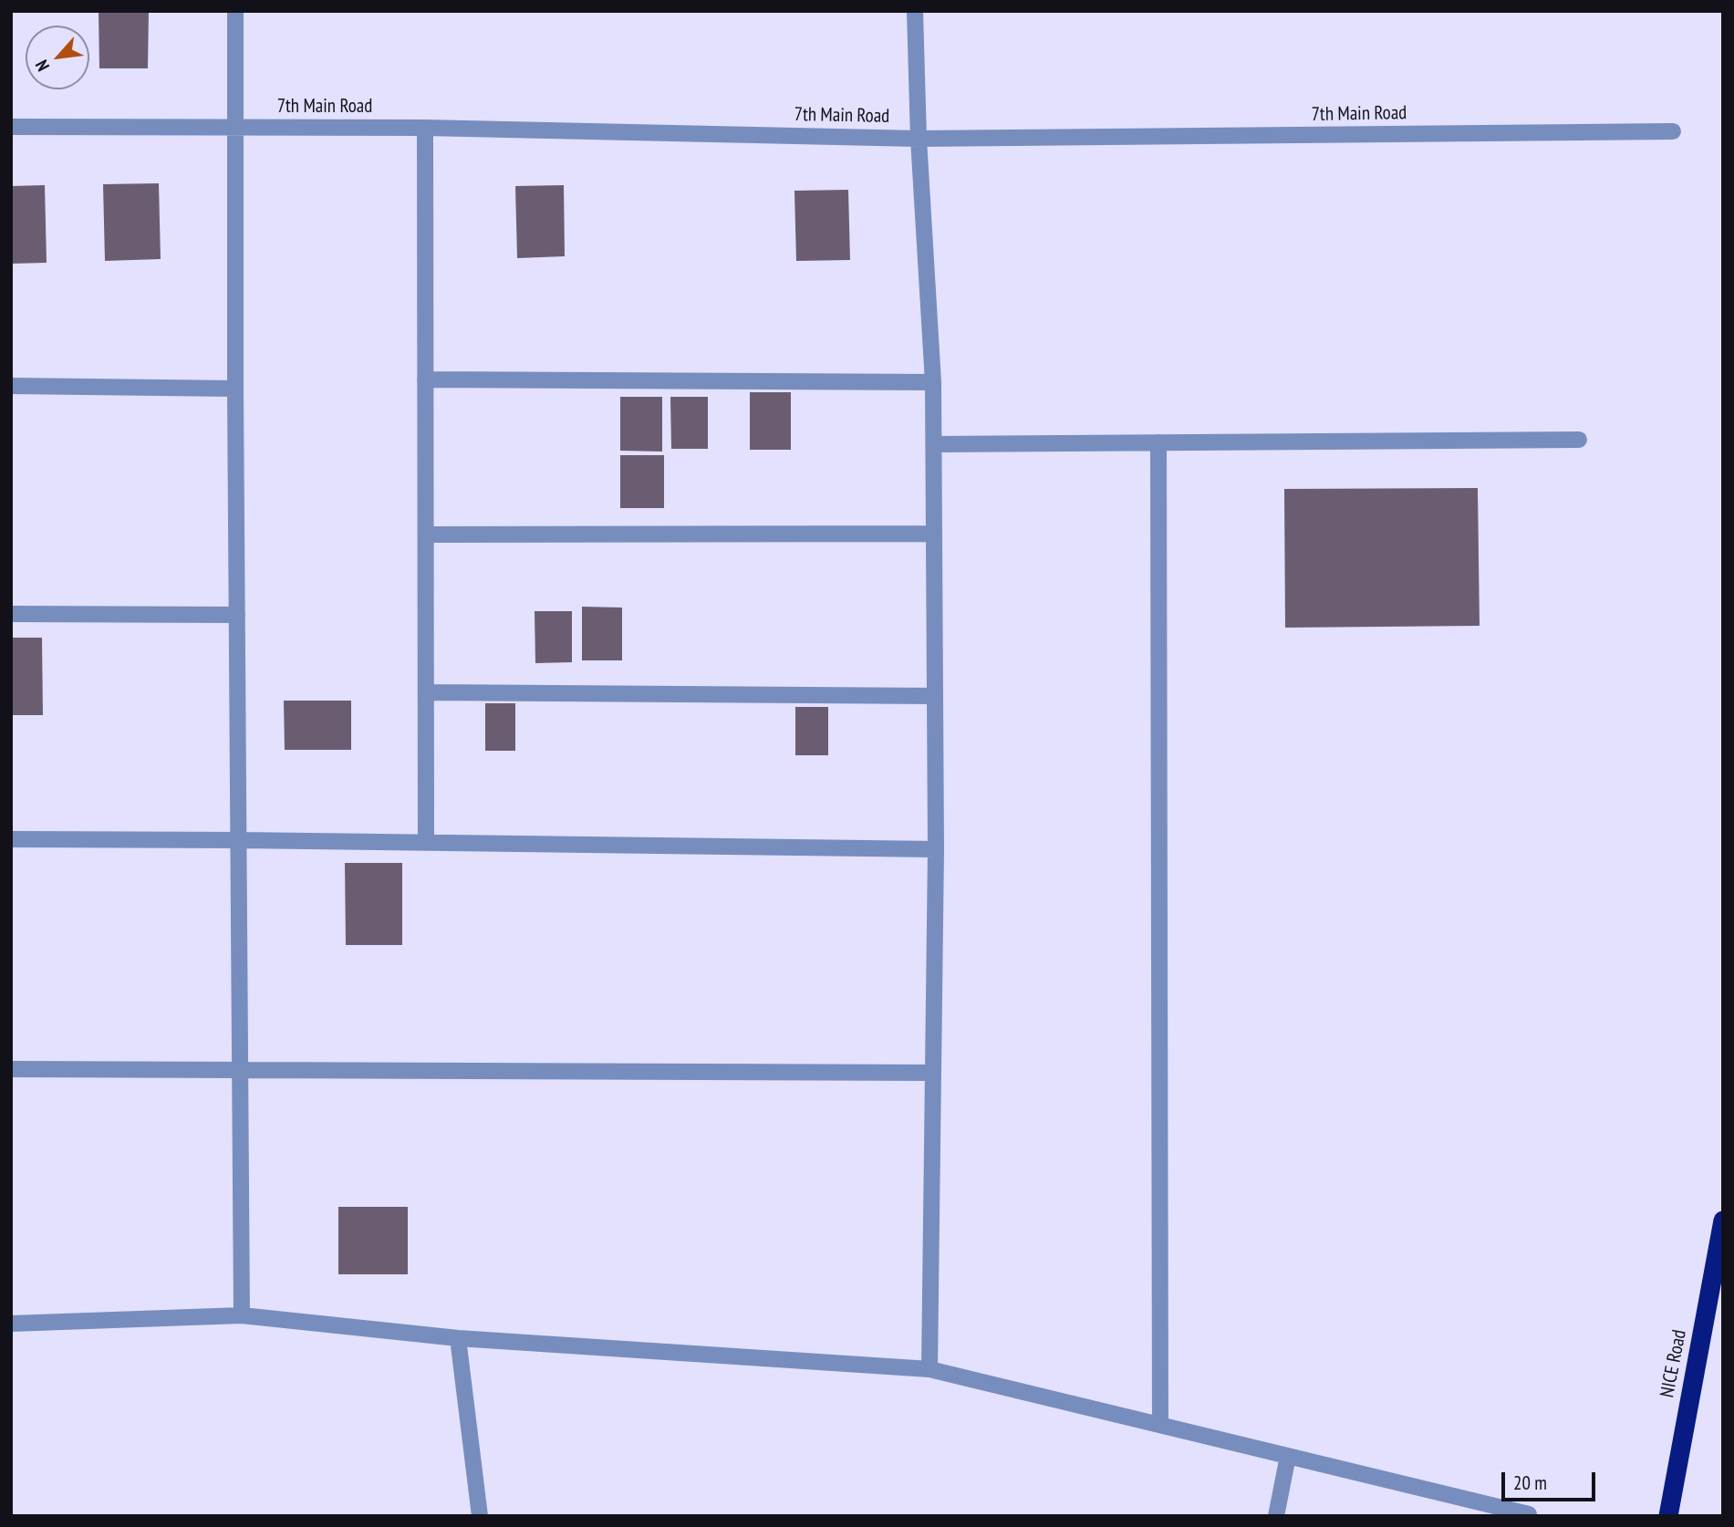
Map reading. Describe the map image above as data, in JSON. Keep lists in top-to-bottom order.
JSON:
{
  "streets": {
    "highway": ["NICE Road"],
    "street": ["7th Main Road"]
  },
  "scale_bar": "20 m",
  "north": "bottom left"
}
